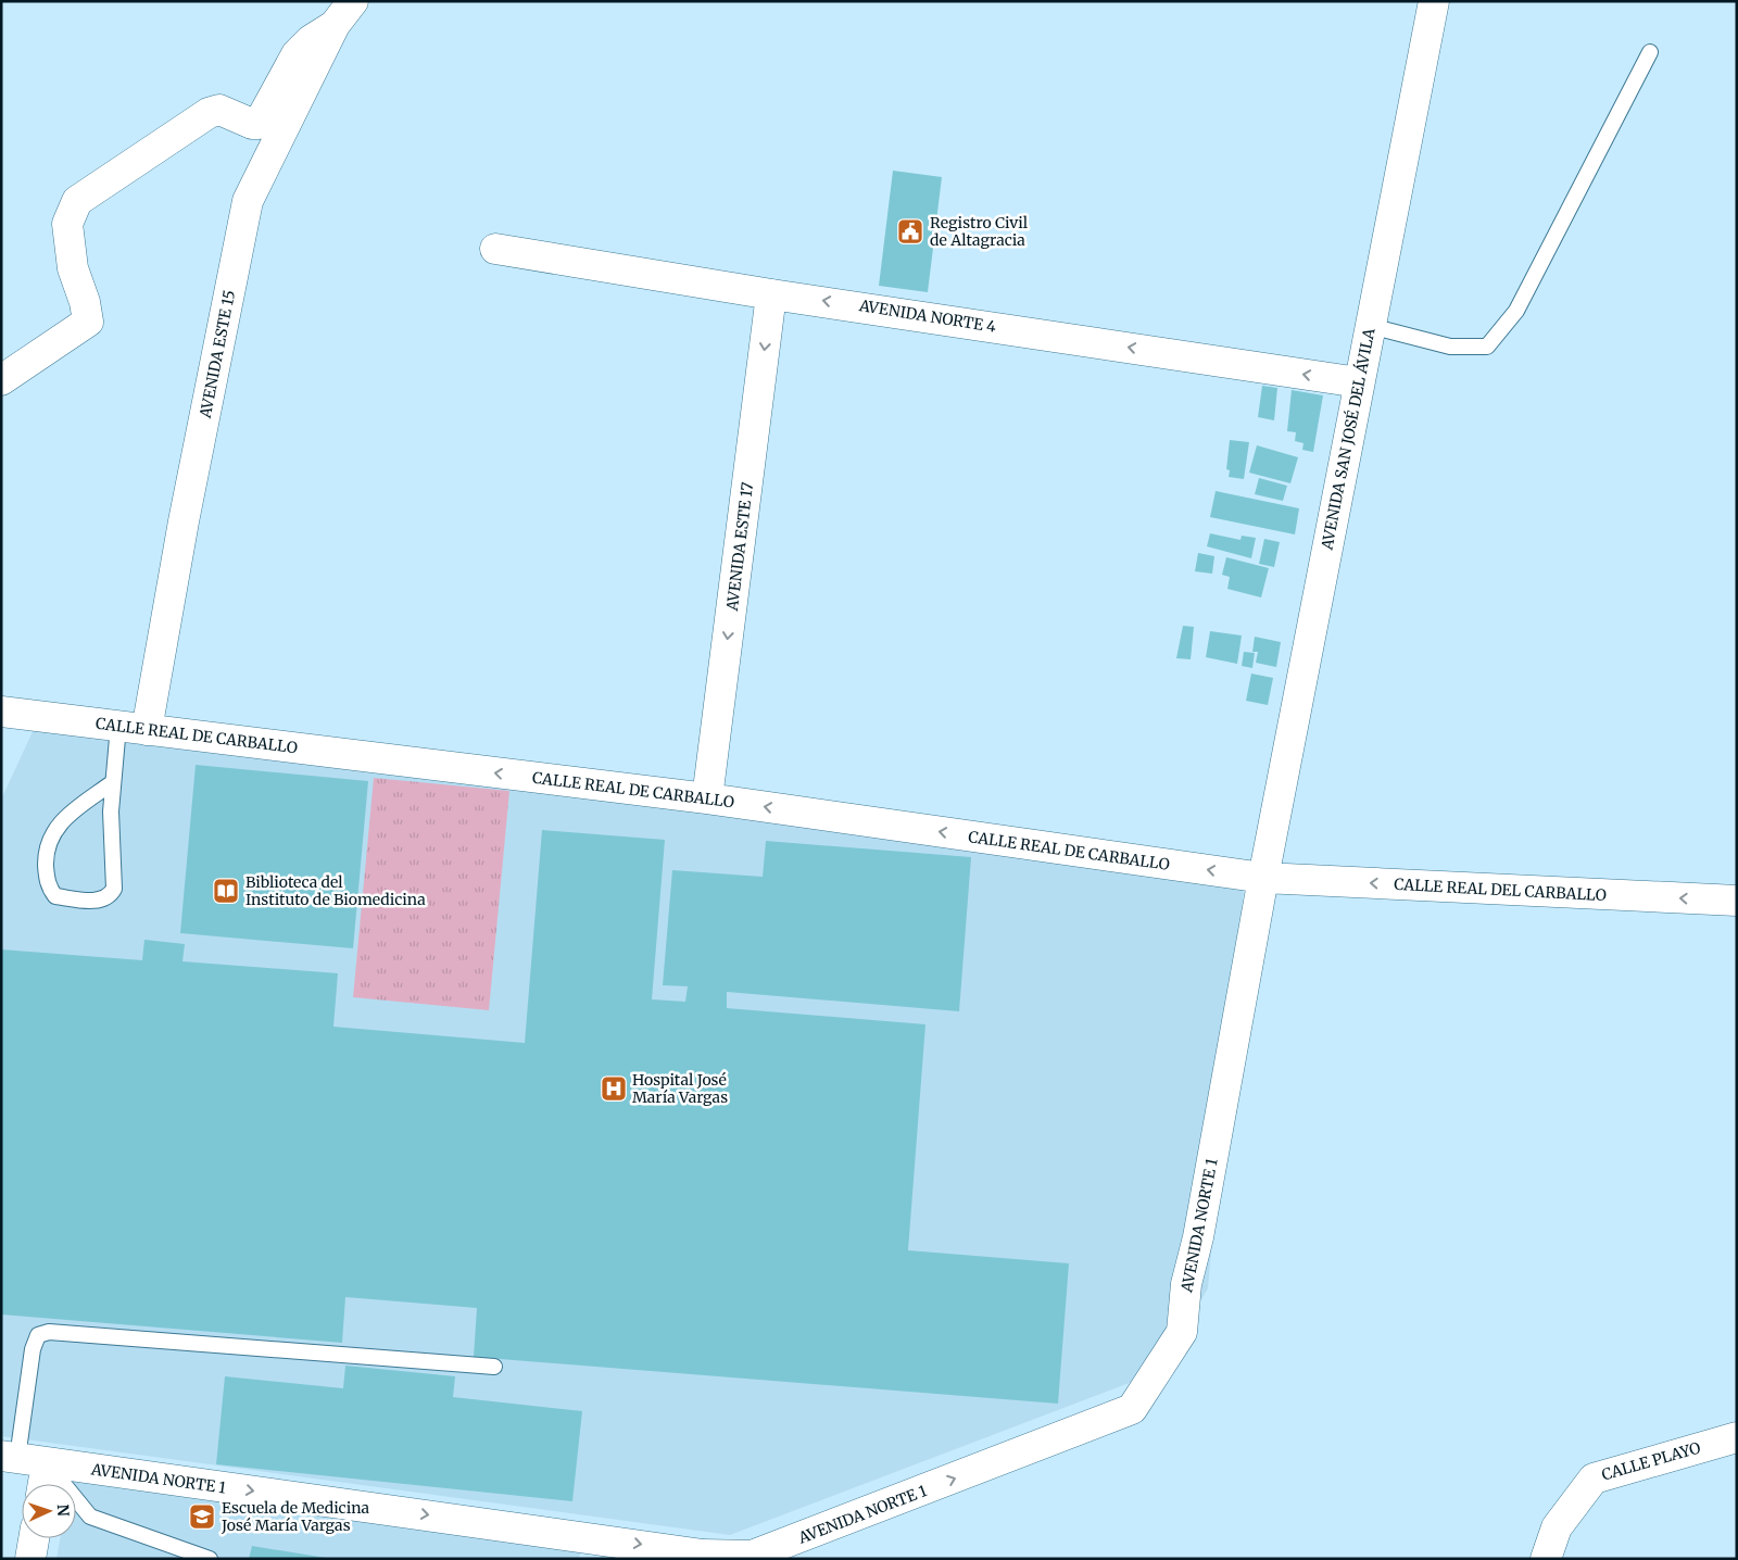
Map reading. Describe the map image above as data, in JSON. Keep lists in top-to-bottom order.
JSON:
{
  "streets": {
    "street": [
      "AVENIDA NORTE 4",
      "AVENIDA ESTE 15",
      "AVENIDA SAN JOSÉ DEL ÁVILA",
      "AVENIDA ESTE 17",
      "CALLE REAL DE CARBALLO",
      "CALLE REAL DEL CARBALLO",
      "AVENIDA NORTE 1",
      "CALLE PLAYO"
    ]
  },
  "crossings": [
    ["AVENIDA NORTE 4", "AVENIDA SAN JOSÉ DEL ÁVILA"],
    ["AVENIDA NORTE 4", "AVENIDA ESTE 17"],
    ["AVENIDA ESTE 15", "CALLE REAL DE CARBALLO"],
    ["AVENIDA SAN JOSÉ DEL ÁVILA", "CALLE REAL DE CARBALLO"],
    ["AVENIDA SAN JOSÉ DEL ÁVILA", "CALLE REAL DEL CARBALLO"],
    ["AVENIDA SAN JOSÉ DEL ÁVILA", "AVENIDA NORTE 1"],
    ["AVENIDA ESTE 17", "CALLE REAL DE CARBALLO"],
    ["CALLE REAL DE CARBALLO", "CALLE REAL DEL CARBALLO"],
    ["CALLE REAL DE CARBALLO", "AVENIDA NORTE 1"],
    ["CALLE REAL DEL CARBALLO", "AVENIDA NORTE 1"]
  ],
  "one_way": [
    "AVENIDA NORTE 4",
    "AVENIDA ESTE 17",
    "CALLE REAL DE CARBALLO",
    "CALLE REAL DEL CARBALLO",
    "AVENIDA NORTE 1"
  ],
  "places": {
    "public building": ["Registro Civil de Altagracia"],
    "library": ["Biblioteca del Instituto de Biomedicina"],
    "hospital": ["Hospital José María Vargas"],
    "school or university": ["Escuela de Medicina José María Vargas"]
  },
  "north": "right"
}
